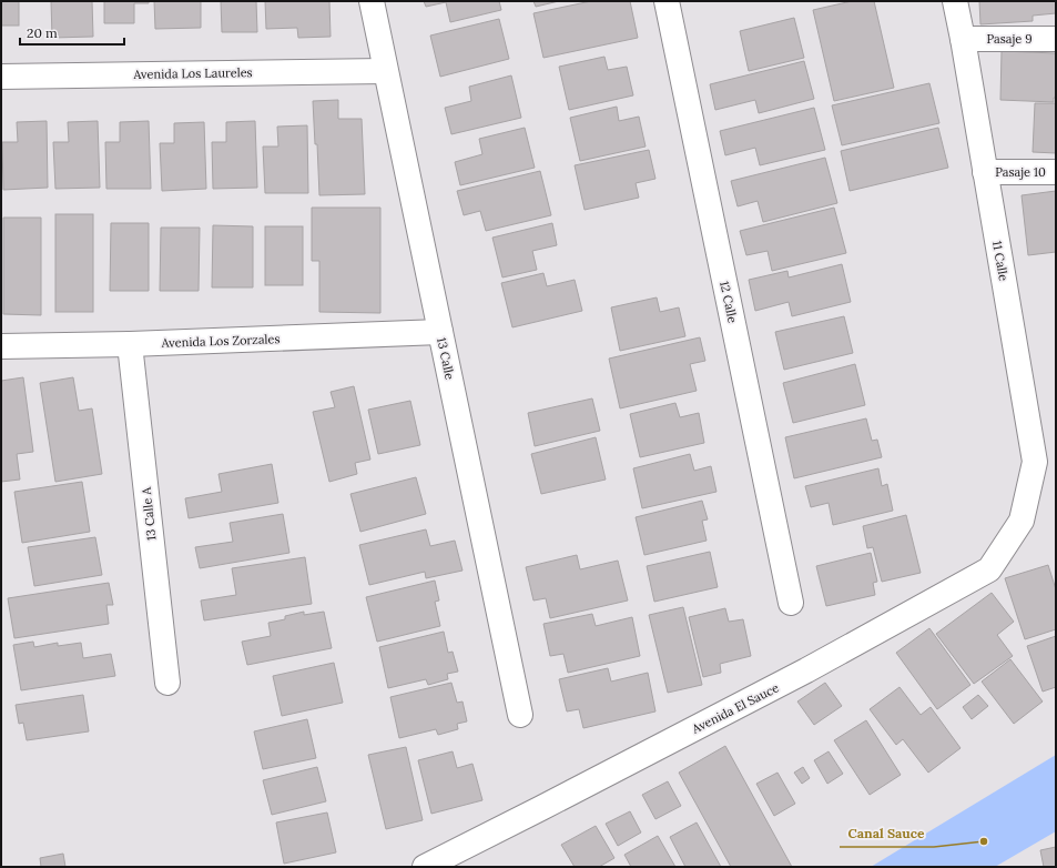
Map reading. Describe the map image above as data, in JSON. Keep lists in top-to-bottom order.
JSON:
{
  "streets": {
    "street": [
      "Pasaje 9",
      "Avenida Los Laureles",
      "Pasaje 10",
      "11 Calle",
      "12 Calle",
      "Avenida Los Zorzales",
      "13 Calle",
      "13 Calle A",
      "Avenida El Sauce"
    ]
  },
  "crossings": [
    ["Pasaje 9", "11 Calle"],
    ["Avenida Los Laureles", "13 Calle"],
    ["Pasaje 10", "11 Calle"],
    ["11 Calle", "Avenida El Sauce"],
    ["Avenida Los Zorzales", "13 Calle"],
    ["Avenida Los Zorzales", "13 Calle A"]
  ],
  "places": ["Canal Sauce"],
  "scale_bar": "20 m"
}
